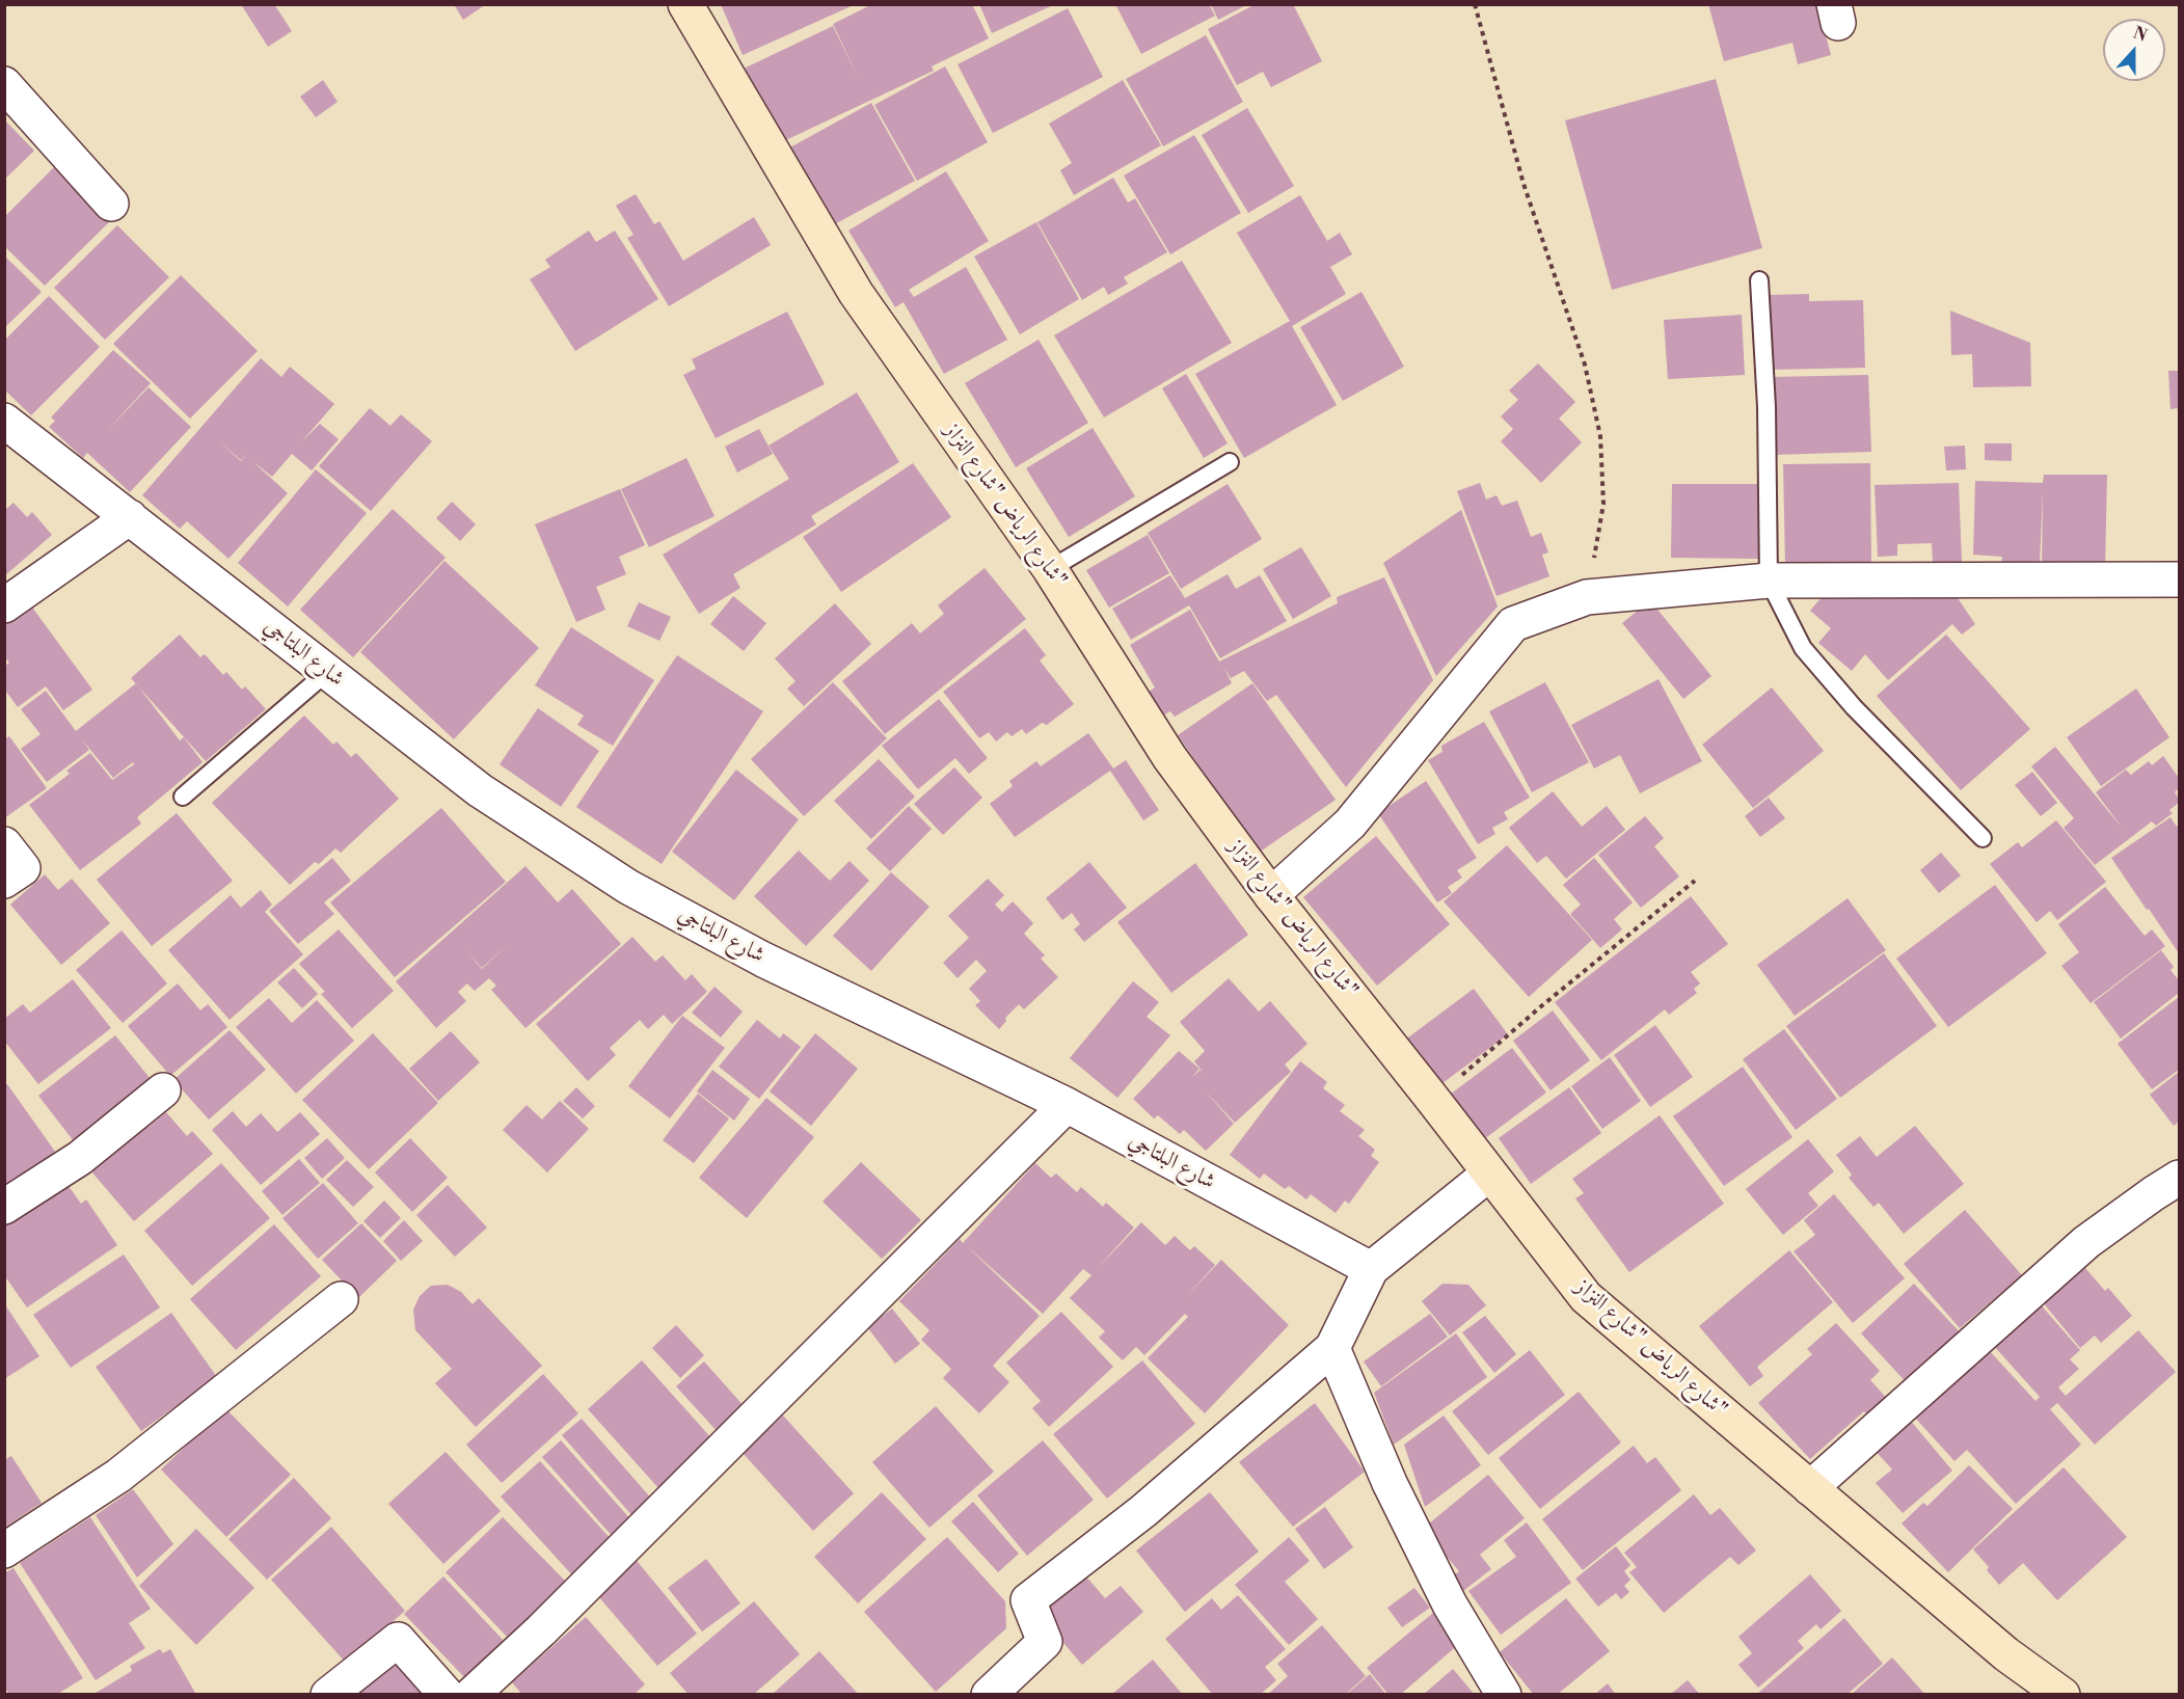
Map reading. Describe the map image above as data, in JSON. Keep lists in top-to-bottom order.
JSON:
{
  "streets": {
    "street": ["شارع الرياض \"شارع النزاز\"", "شارع البلتاجي"]
  },
  "north": "top"
}
